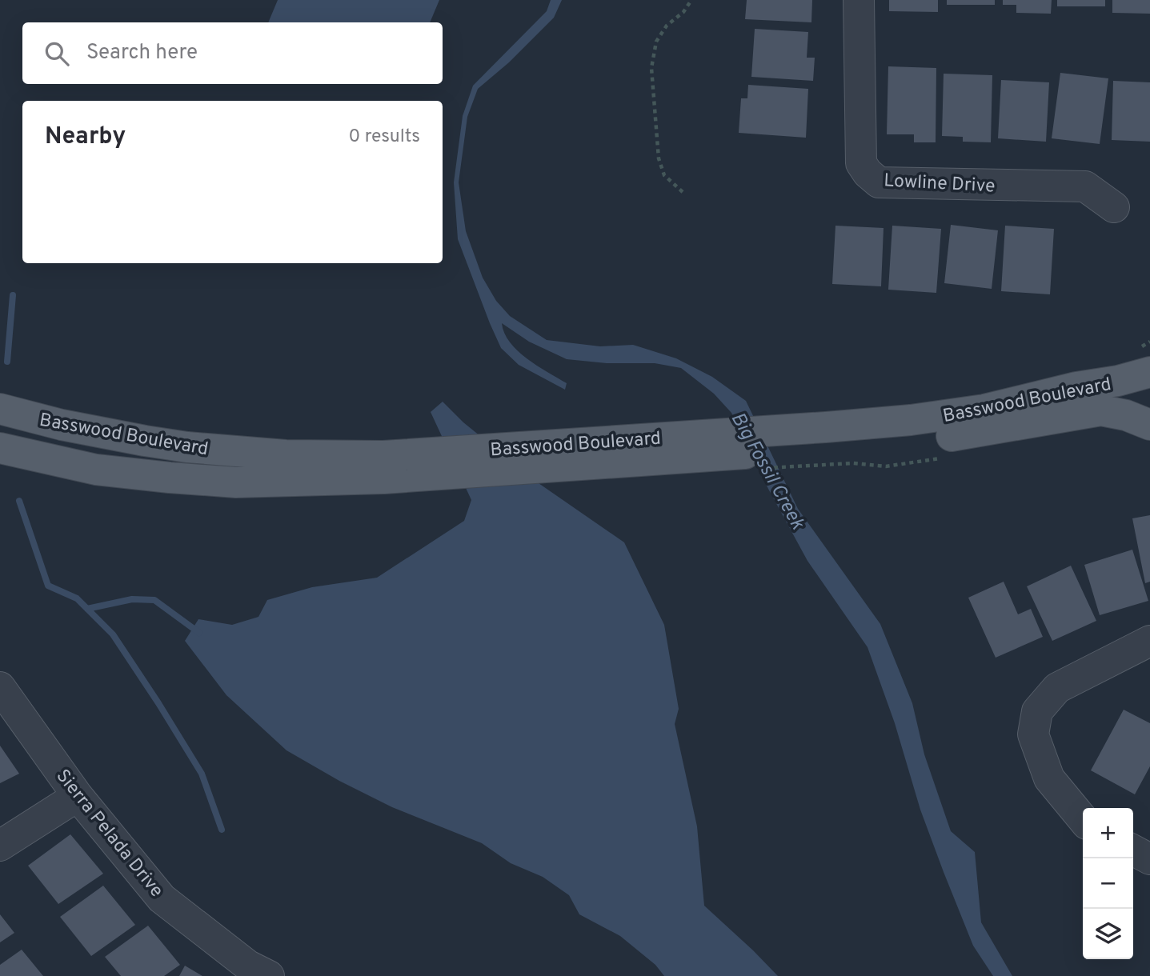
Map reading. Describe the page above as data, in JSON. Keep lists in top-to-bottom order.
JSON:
{
  "streets": {
    "main road": ["Basswood Boulevard"],
    "street": ["Lowline Drive", "Sierra Pelada Drive"]
  },
  "water": ["Big Fossil Creek"],
  "page": {
    "search": "Search here",
    "heading": ["Nearby", "0 results"],
    "map_buttons": ["+", "−"]
  }
}
